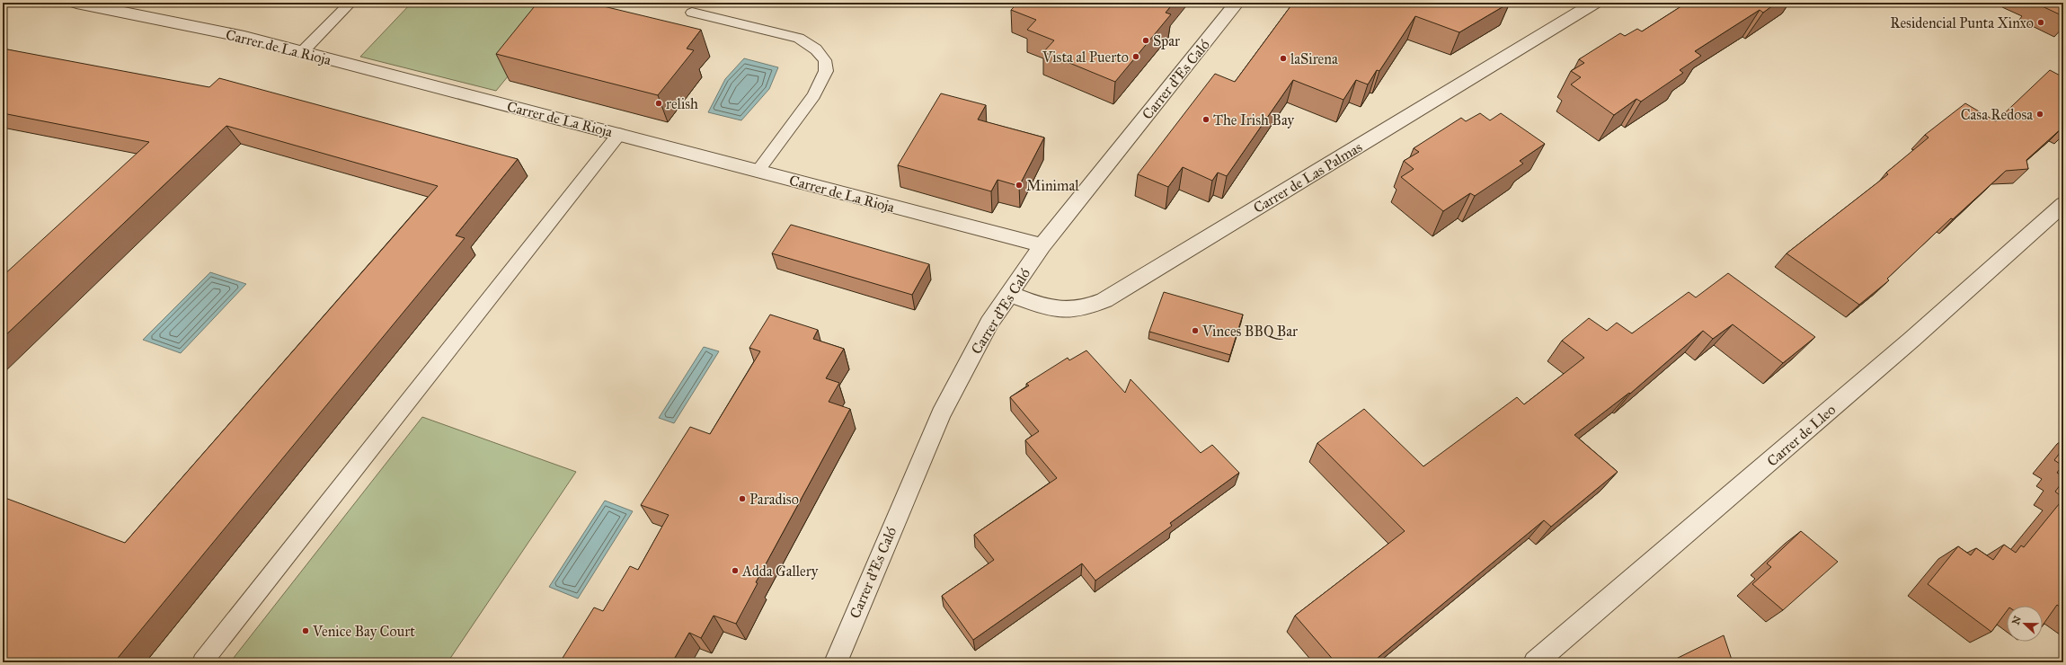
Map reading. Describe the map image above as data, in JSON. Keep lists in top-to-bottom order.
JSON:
{
  "streets": {
    "street": [
      "Carrer de La Rioja",
      "Carrer d'Es Caló",
      "Carrer de Las Palmas",
      "Carrer de Lleo"
    ]
  },
  "crossings": [
    ["Carrer de La Rioja", "Carrer d'Es Caló"],
    ["Carrer d'Es Caló", "Carrer de Las Palmas"]
  ],
  "places": [
    "Residencial Punta Xinxo",
    "Spar",
    "Vista al Puerto",
    "laSirena",
    "relish",
    "Casa Redosa",
    "The Irish Bay",
    "Minimal",
    "Vinces BBQ Bar",
    "Paradiso",
    "Adda Gallery",
    "Venice Bay Court"
  ],
  "north": "left"
}
